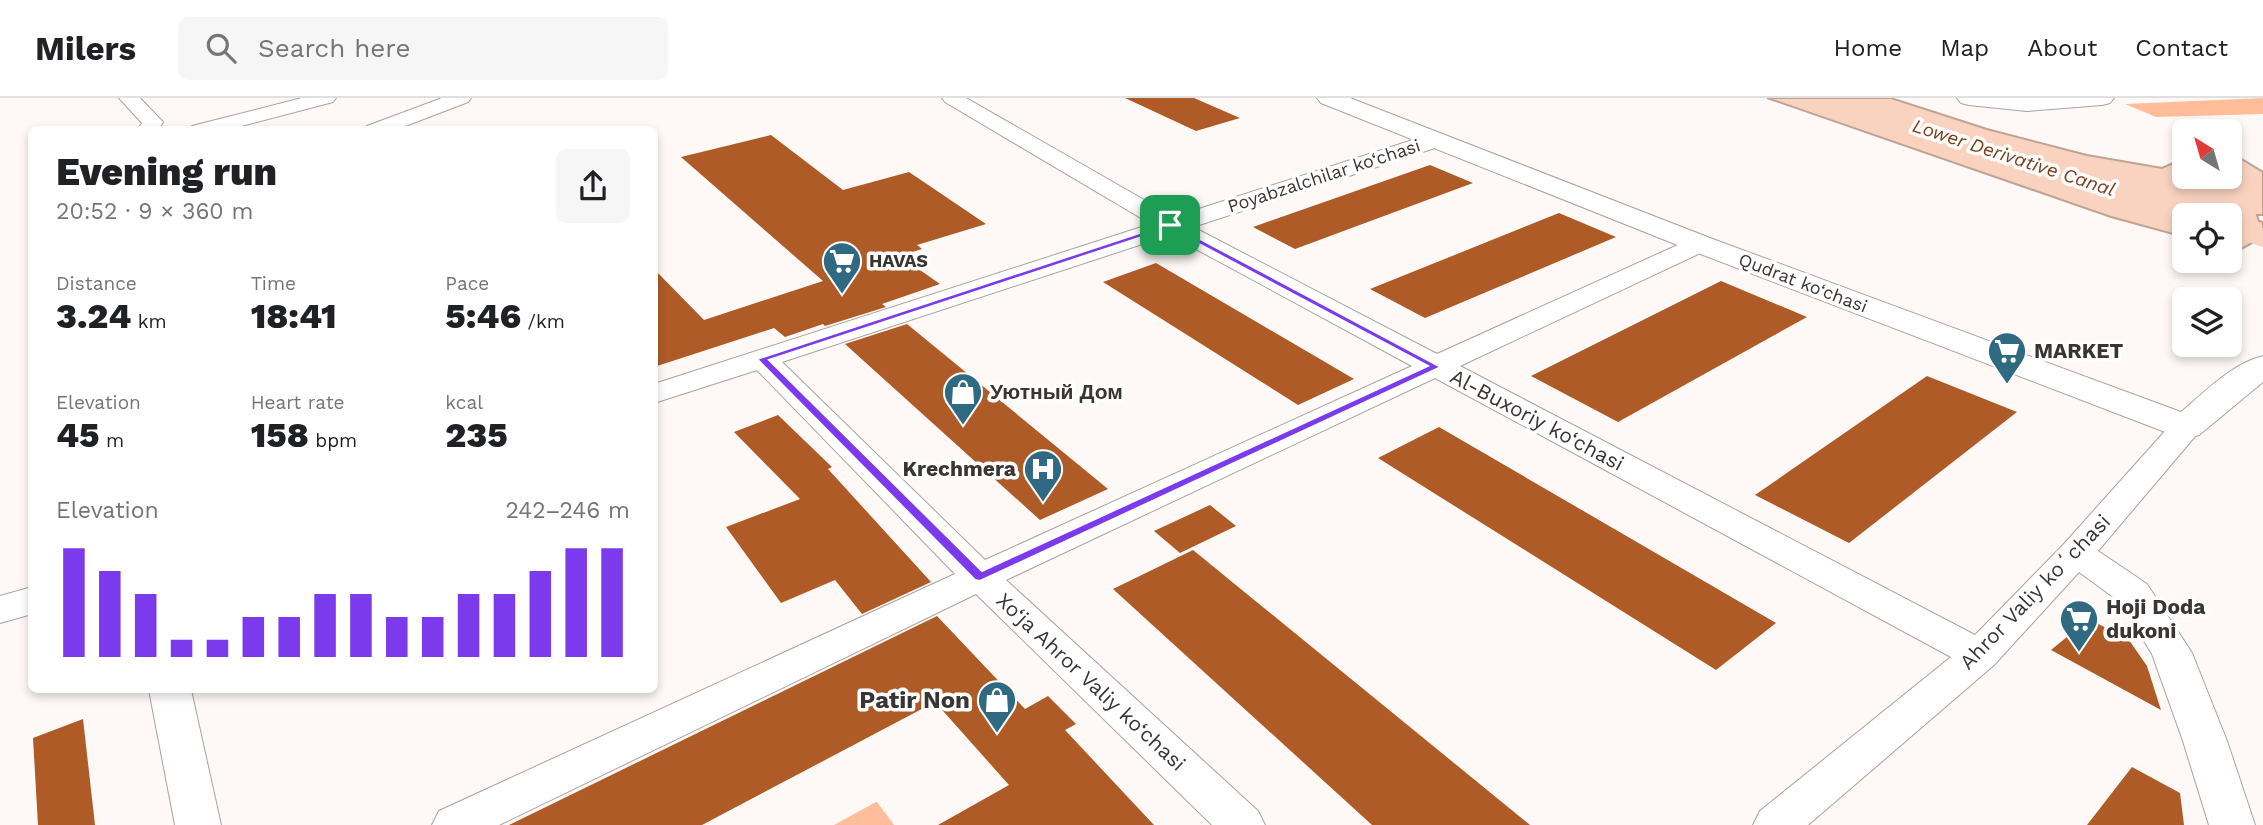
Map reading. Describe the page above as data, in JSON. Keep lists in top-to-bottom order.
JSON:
{
  "streets": {
    "street": [
      "Poyabzalchilar ko‘chasi",
      "Qudrat ko‘chasi",
      "Al-Buxoriy ko‘chasi",
      "Ahror Valiy koʻchasi",
      "Xo‘ja Ahror Valiy ko‘chasi"
    ]
  },
  "crossings": [
    ["Poyabzalchilar ko‘chasi", "Qudrat ko‘chasi"],
    ["Poyabzalchilar ko‘chasi", "Al-Buxoriy ko‘chasi"],
    ["Poyabzalchilar ko‘chasi", "Xo‘ja Ahror Valiy ko‘chasi"],
    ["Qudrat ko‘chasi", "Ahror Valiy koʻchasi"],
    ["Al-Buxoriy ko‘chasi", "Ahror Valiy koʻchasi"]
  ],
  "water": ["Lower Derivative Canal"],
  "places": {
    "supermarket": ["HAVAS", "MARKET", "Hoji Doda dukoni"],
    "shop": ["Уютный Дом", "Patir Non"],
    "hospital": ["Krechmera"]
  },
  "north": "top left",
  "page": {
    "header": "Milers",
    "search": "Search here",
    "nav": [
      "Home",
      "Map",
      "About",
      "Contact"
    ],
    "heading": ["Evening run", "20:52 · 9 × 360 m"],
    "stats": [
      ["Distance", "3.24 km"],
      ["Time", "18:41"],
      ["Pace", "5:46 /km"],
      ["Elevation", "45 m"],
      ["Heart rate", "158 bpm"],
      ["kcal", "235"]
    ],
    "chart": ["Elevation", "242–246 m"]
  }
}
